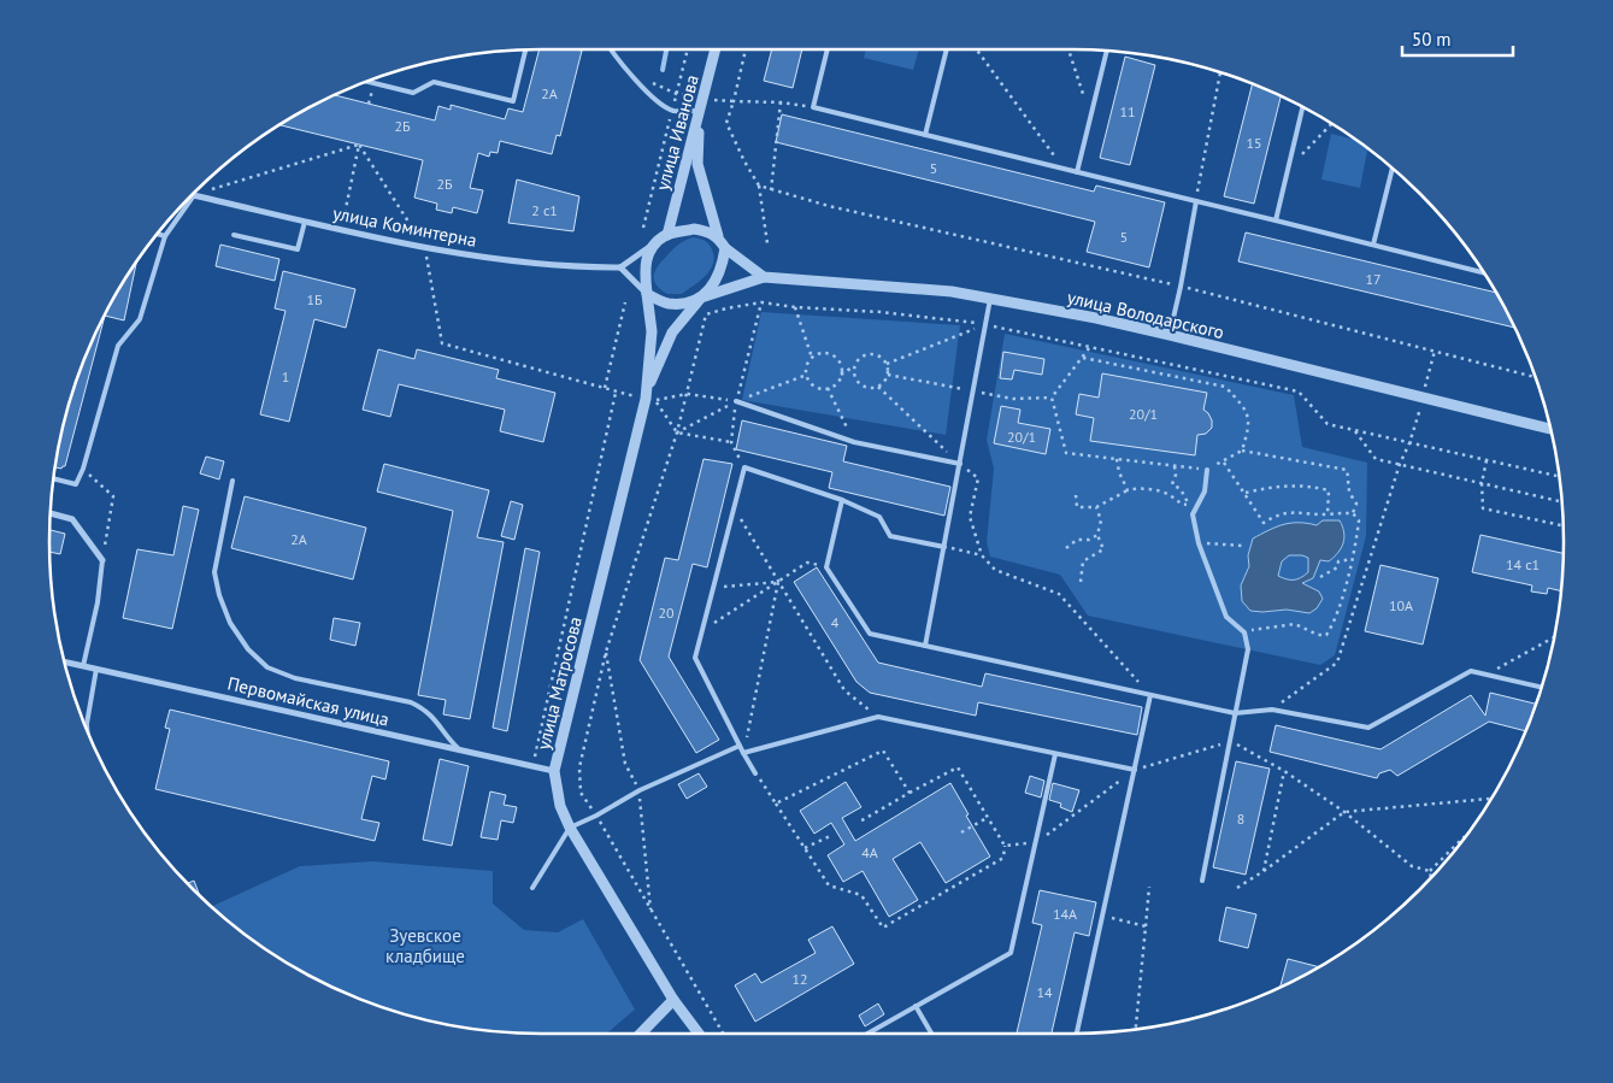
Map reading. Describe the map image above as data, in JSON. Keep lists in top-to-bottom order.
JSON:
{
  "streets": {
    "street": [
      "улица Иванова",
      "улица Коминтерна",
      "улица Володарского",
      "улица Матросова",
      "Первомайская улица"
    ]
  },
  "crossings": [
    ["улица Иванова", "улица Матросова"],
    ["улица Матросова", "Первомайская улица"]
  ],
  "parks": ["Зуевское кладбище"],
  "house_numbers": [
    "2А",
    "11",
    "2Б",
    "15",
    "5",
    "2Б",
    "2 с1",
    "5",
    "17",
    "1Б",
    "1",
    "20/1",
    "20/1",
    "2А",
    "14 с1",
    "10А",
    "20",
    "4",
    "8",
    "4А",
    "14А",
    "12",
    "14"
  ],
  "scale_bar": "50 m"
}
